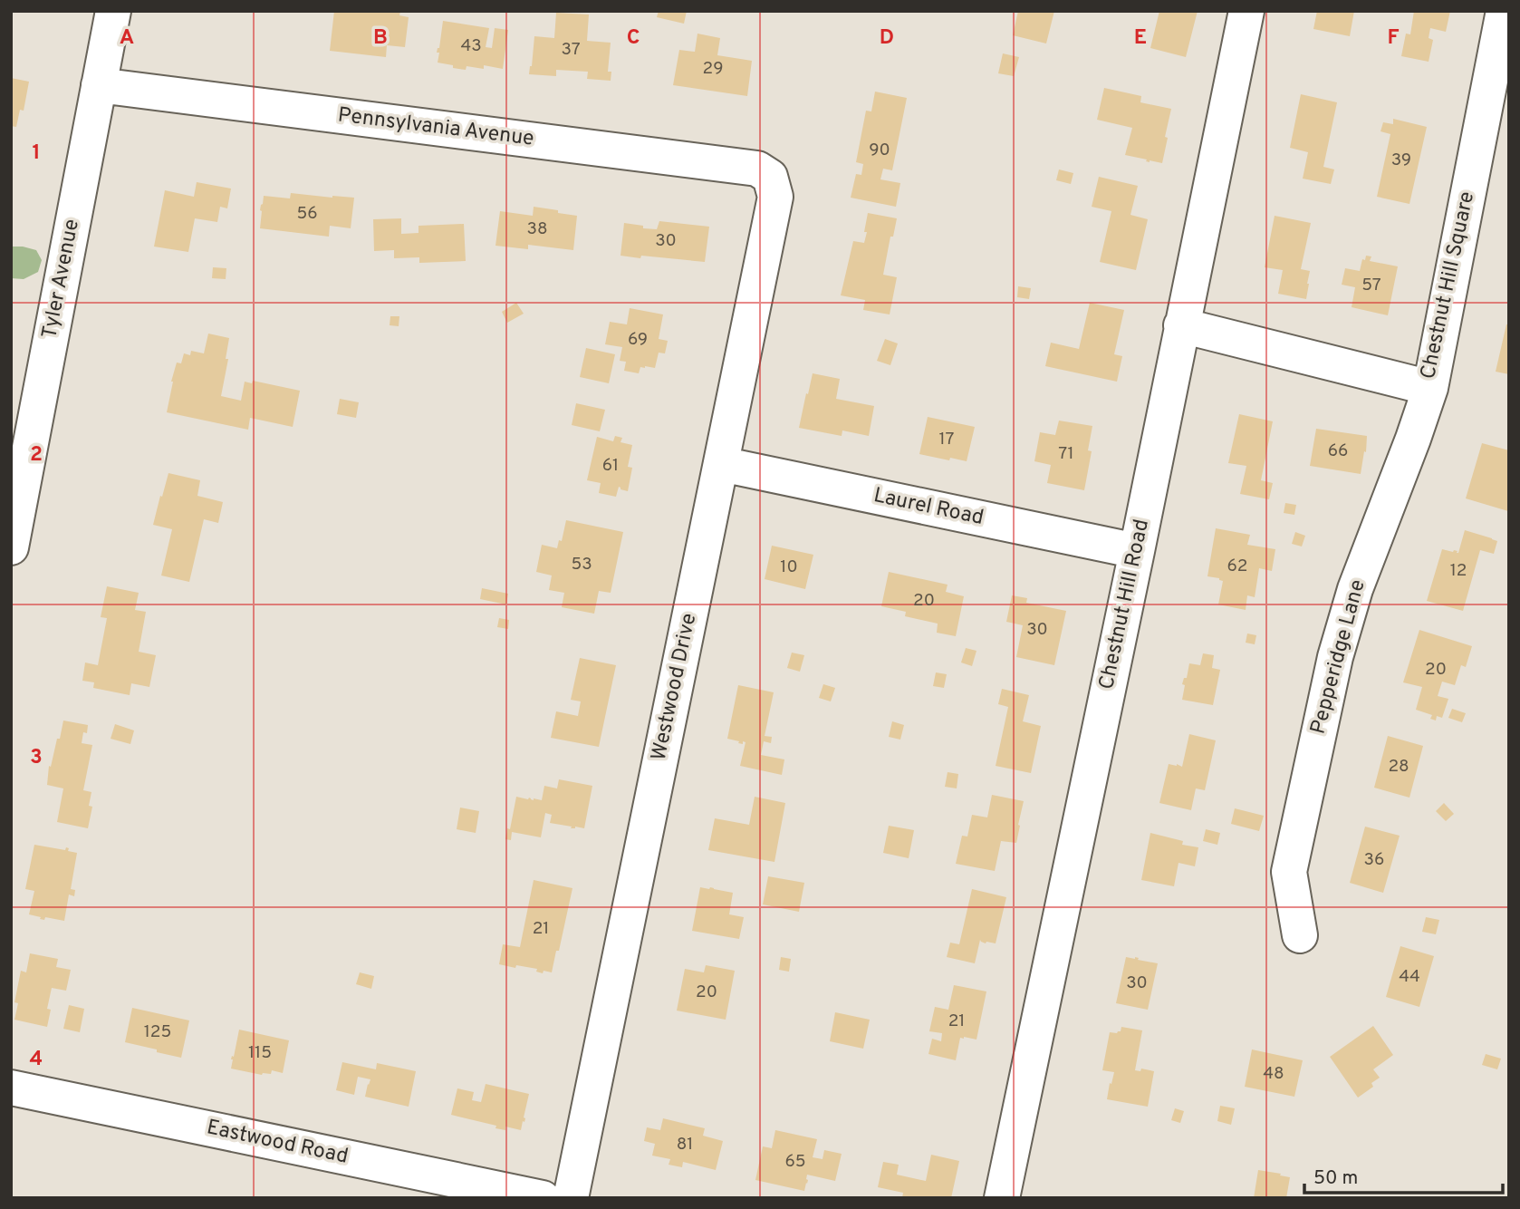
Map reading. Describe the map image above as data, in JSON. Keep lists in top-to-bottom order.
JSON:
{
  "streets": {
    "street": [
      "Pennsylvania Avenue",
      "Tyler Avenue",
      "Chestnut Hill Square",
      "Laurel Road",
      "Chestnut Hill Road",
      "Pepperidge Lane",
      "Westwood Drive",
      "Eastwood Road"
    ]
  },
  "crossings": [
    ["Pennsylvania Avenue", "Tyler Avenue"],
    ["Pennsylvania Avenue", "Westwood Drive"],
    ["Chestnut Hill Square", "Chestnut Hill Road"],
    ["Chestnut Hill Square", "Pepperidge Lane"],
    ["Laurel Road", "Chestnut Hill Road"],
    ["Laurel Road", "Westwood Drive"]
  ],
  "house_numbers": [
    "43",
    "37",
    "29",
    "90",
    "39",
    "56",
    "38",
    "30",
    "57",
    "69",
    "17",
    "66",
    "71",
    "61",
    "53",
    "62",
    "10",
    "12",
    "20",
    "30",
    "20",
    "28",
    "36",
    "21",
    "44",
    "30",
    "20",
    "21",
    "125",
    "115",
    "48",
    "81",
    "65"
  ],
  "scale_bar": "50 m",
  "grid": {
    "columns": [
      "A",
      "B",
      "C",
      "D",
      "E",
      "F"
    ],
    "rows": [
      "1",
      "2",
      "3",
      "4"
    ]
  }
}
